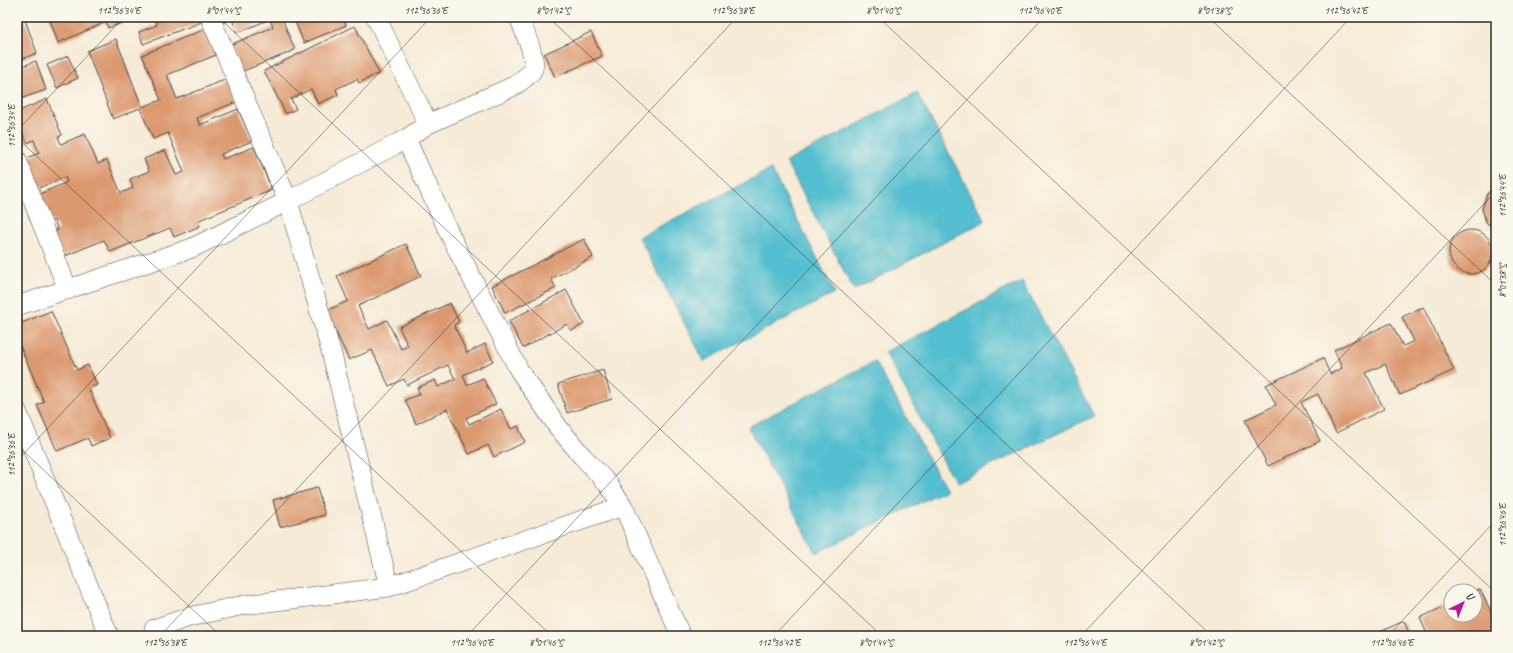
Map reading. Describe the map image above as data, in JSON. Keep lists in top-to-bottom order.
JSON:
{
  "north": "top right",
  "coordinates": [
    "112°36'34\"E",
    "8°01'44\"S",
    "112°36'36\"E",
    "8°01'42\"S",
    "112°36'38\"E",
    "8°01'40\"S",
    "112°36'40\"E",
    "8°01'38\"S",
    "112°36'42\"E",
    "112°36'44\"E",
    "112°36'46\"E",
    "8°01'46\"S"
  ]
}
